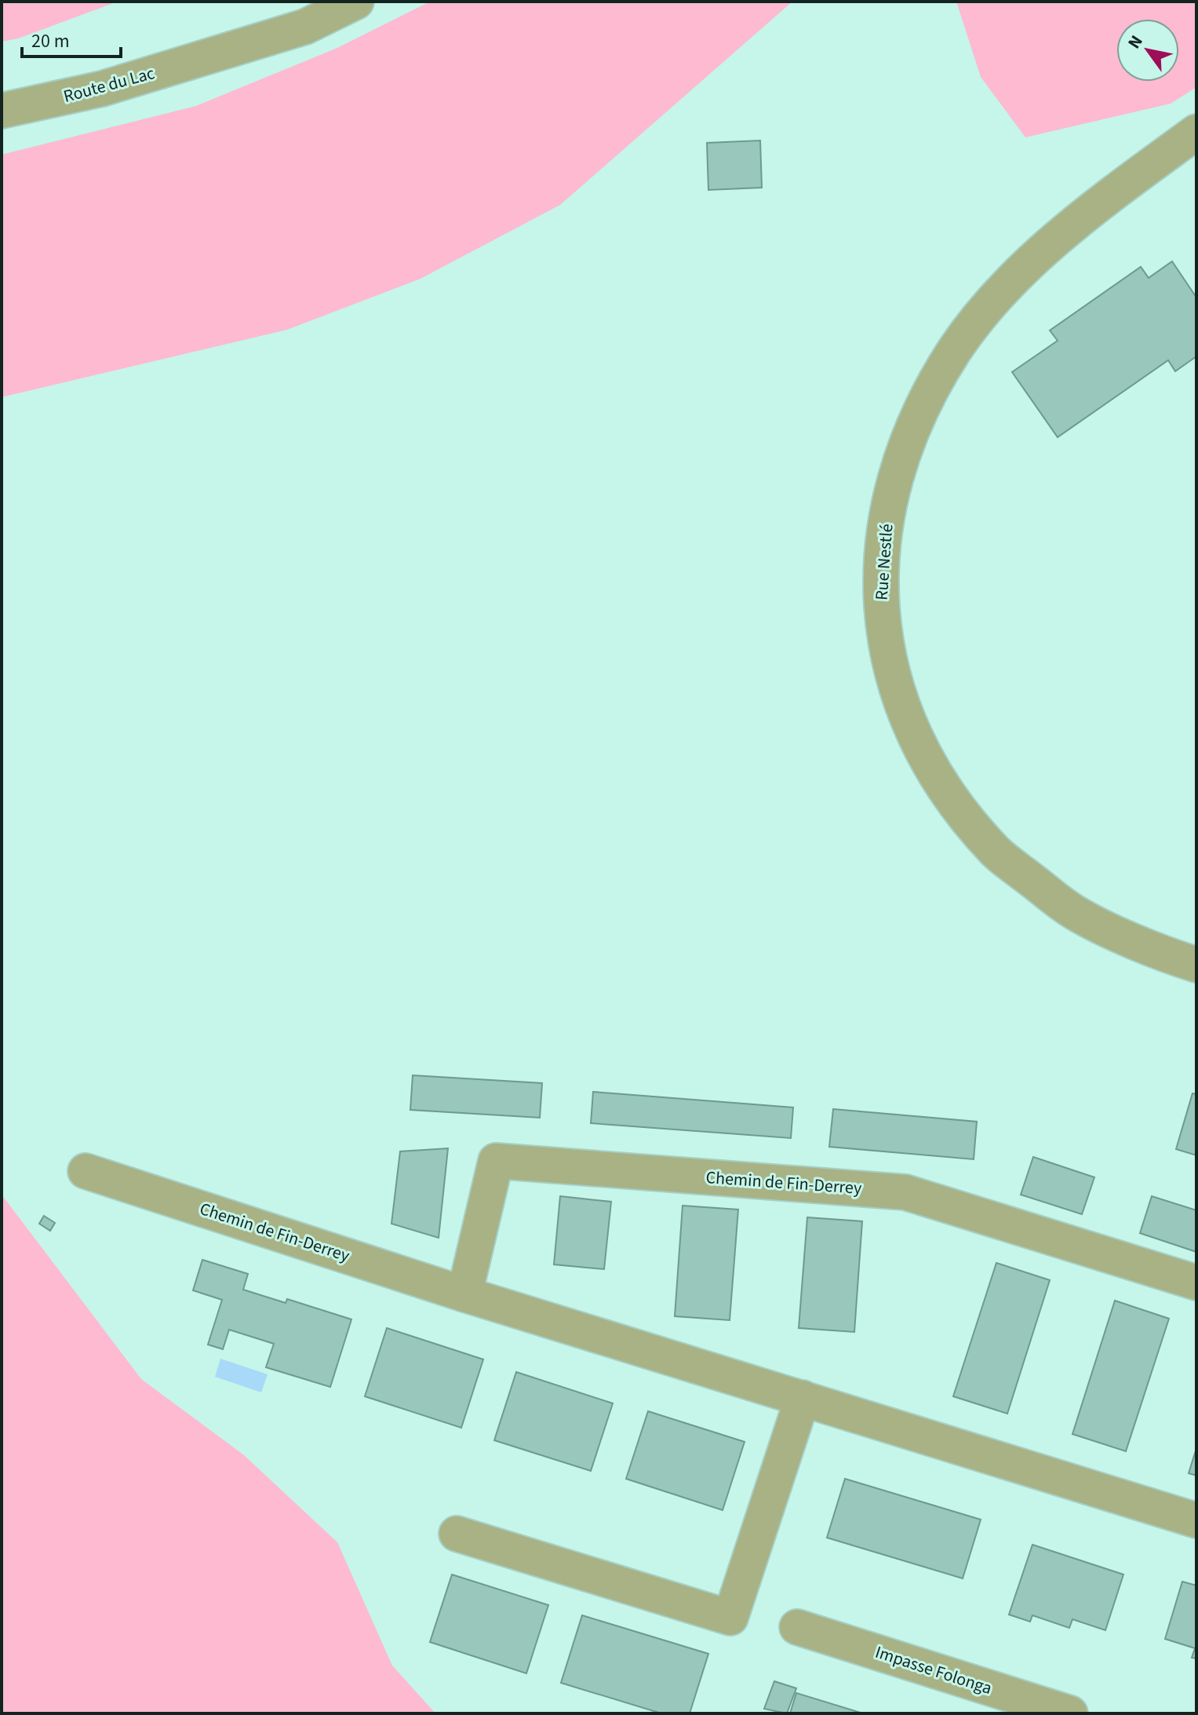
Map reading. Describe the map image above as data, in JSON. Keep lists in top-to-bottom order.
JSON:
{
  "streets": {
    "street": [
      "Route du Lac",
      "Rue Nestlé",
      "Chemin de Fin-Derrey",
      "Impasse Folonga"
    ]
  },
  "scale_bar": "20 m",
  "north": "top left"
}
